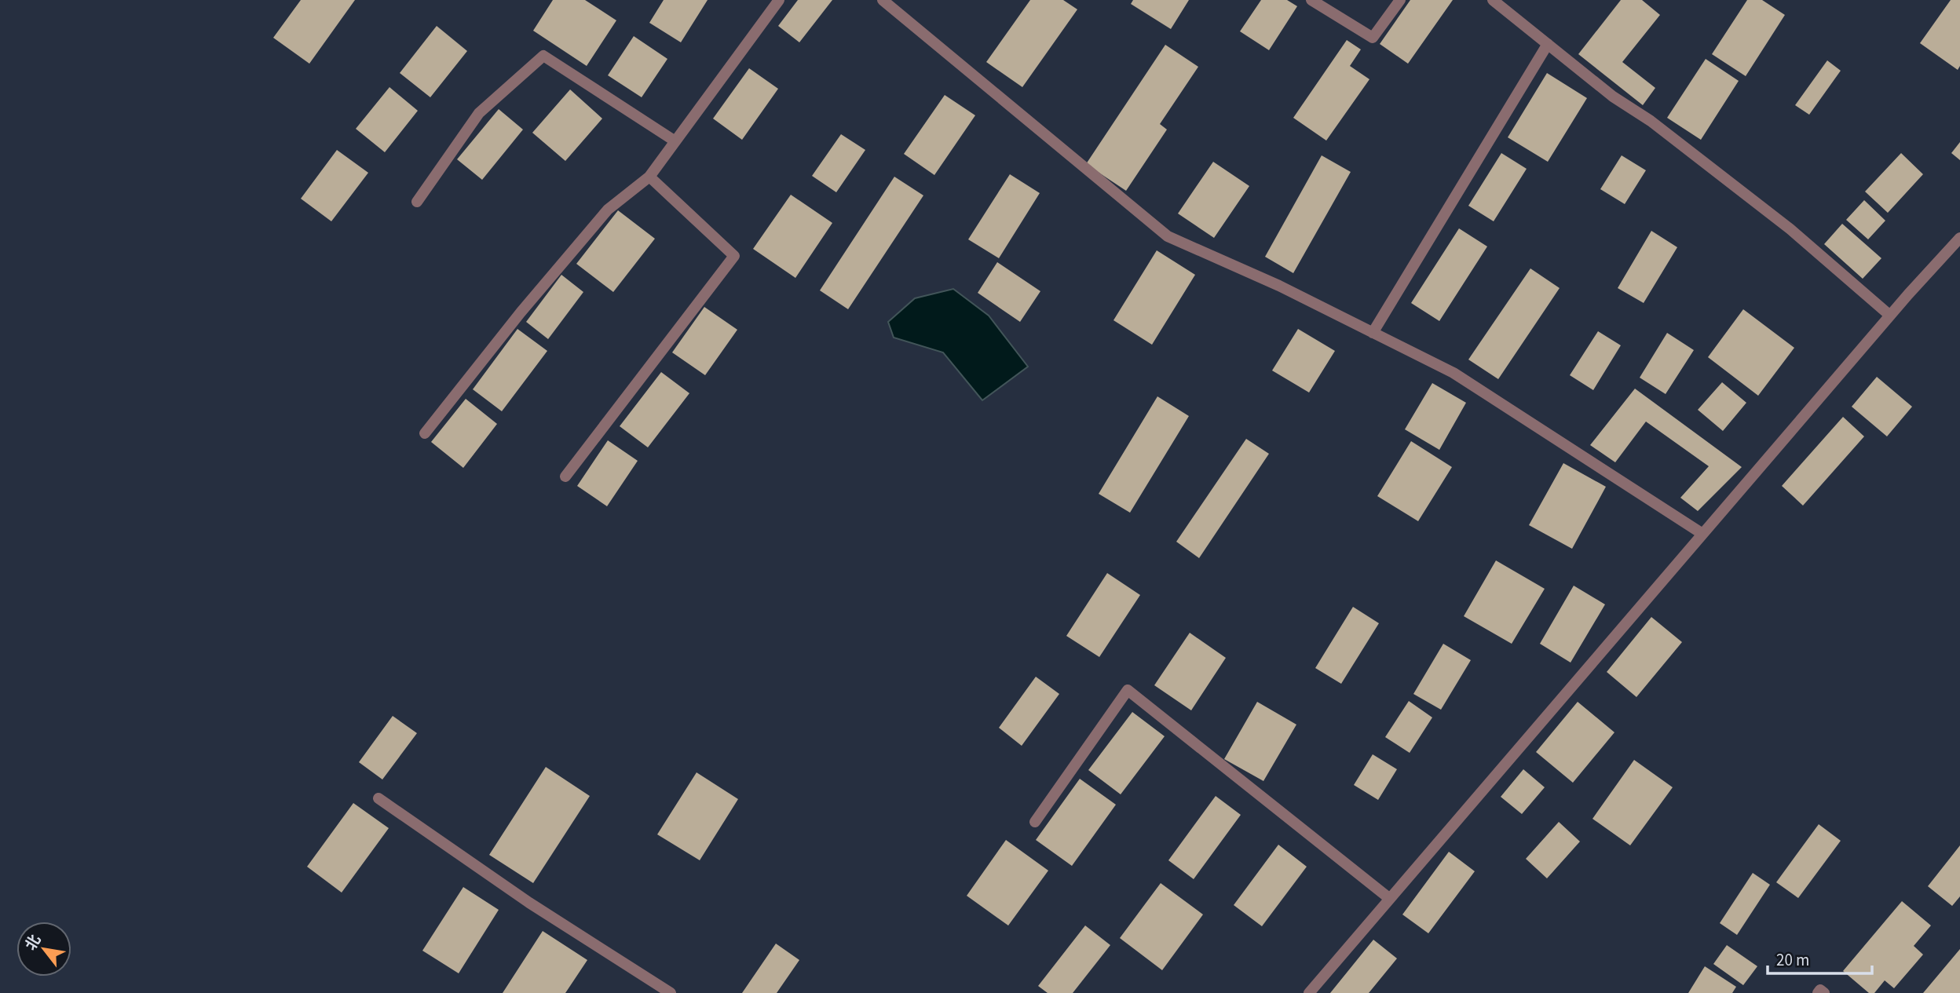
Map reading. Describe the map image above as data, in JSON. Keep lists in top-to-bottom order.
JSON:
{
  "scale_bar": "20 m",
  "north": "top left"
}
